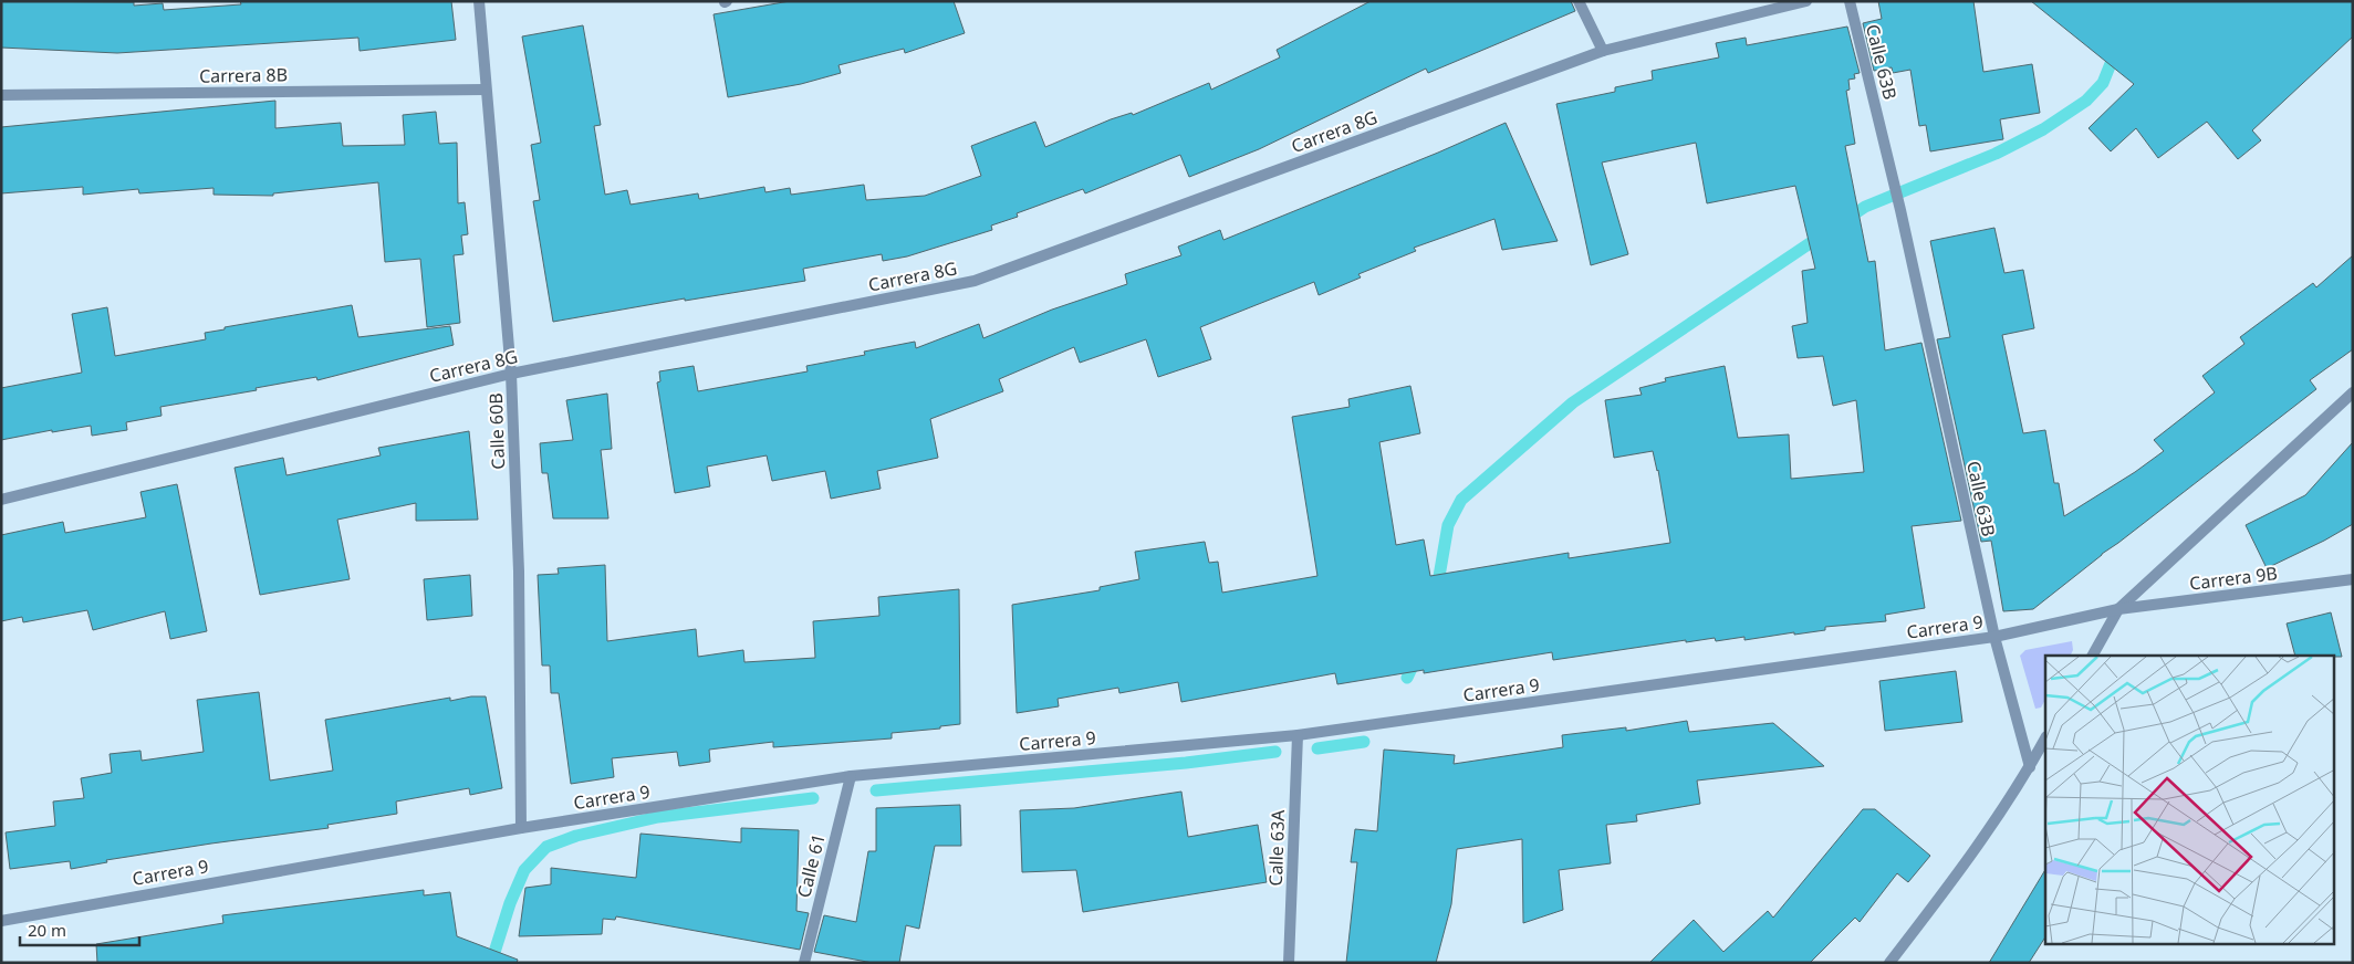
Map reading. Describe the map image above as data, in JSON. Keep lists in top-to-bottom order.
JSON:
{
  "streets": {
    "street": [
      "Calle 63B",
      "Carrera 8B",
      "Carrera 8G",
      "Calle 60B",
      "Carrera 9B",
      "Carrera 9",
      "Calle 63A",
      "Calle 61"
    ]
  },
  "crossings": [
    ["Calle 63B", "Carrera 9"],
    ["Carrera 8B", "Calle 60B"],
    ["Carrera 8G", "Calle 60B"],
    ["Calle 60B", "Carrera 9"],
    ["Carrera 9B", "Carrera 9"],
    ["Carrera 9", "Calle 63A"],
    ["Carrera 9", "Calle 61"]
  ],
  "scale_bar": "20 m"
}
